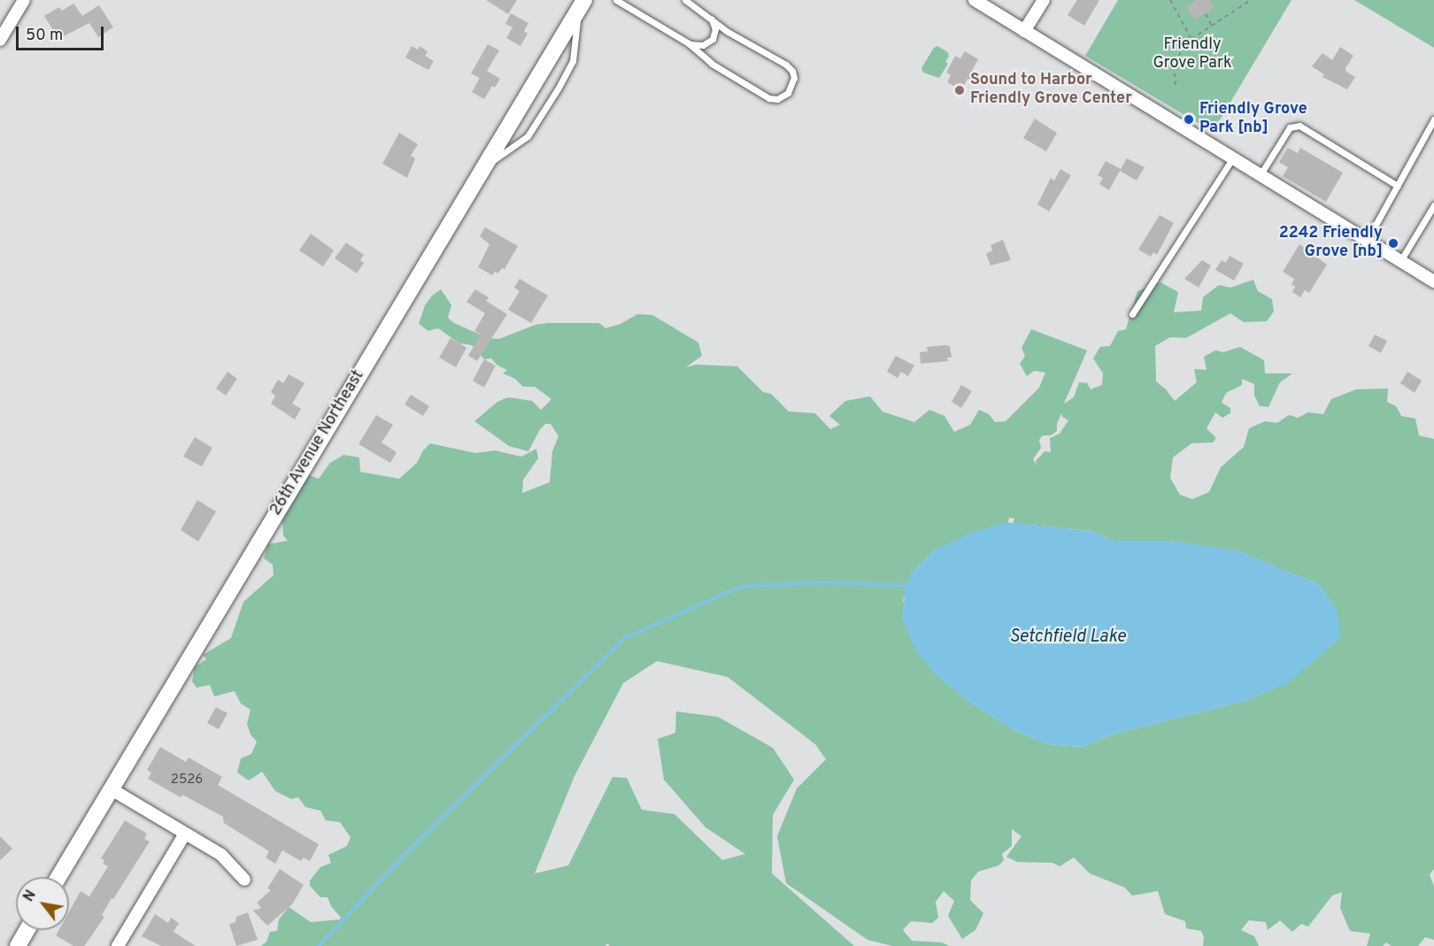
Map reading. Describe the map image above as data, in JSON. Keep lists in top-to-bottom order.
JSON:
{
  "streets": {
    "street": ["26th Avenue Northeast"]
  },
  "water": ["Setchfield Lake"],
  "parks": ["Friendly Grove Park"],
  "places": ["Sound to Harbor Friendly Grove Center", "Friendly Grove Park [nb]", "2242 Friendly Grove [nb]"],
  "house_numbers": ["2526"],
  "scale_bar": "50 m",
  "north": "top left"
}
